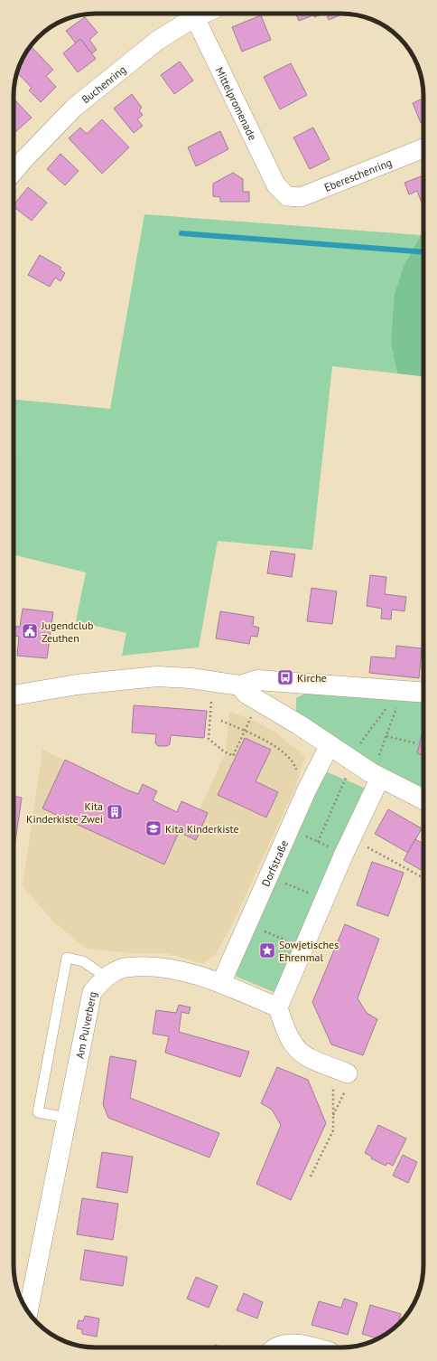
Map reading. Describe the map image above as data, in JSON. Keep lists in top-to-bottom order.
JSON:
{
  "streets": {
    "street": [
      "Buchenring",
      "Mittelpromenade",
      "Ebereschenring",
      "Dorfstraße",
      "Am Pulverberg"
    ]
  },
  "crossings": [
    ["Mittelpromenade", "Ebereschenring"],
    ["Dorfstraße", "Am Pulverberg"]
  ],
  "places": {
    "public building": ["Jugendclub Zeuthen"],
    "bus stop": ["Kirche"],
    "building": ["Kita Kinderkiste Zwei"],
    "school or university": ["Kita Kinderkiste"],
    "place": ["Sowjetisches Ehrenmal"]
  }
}
